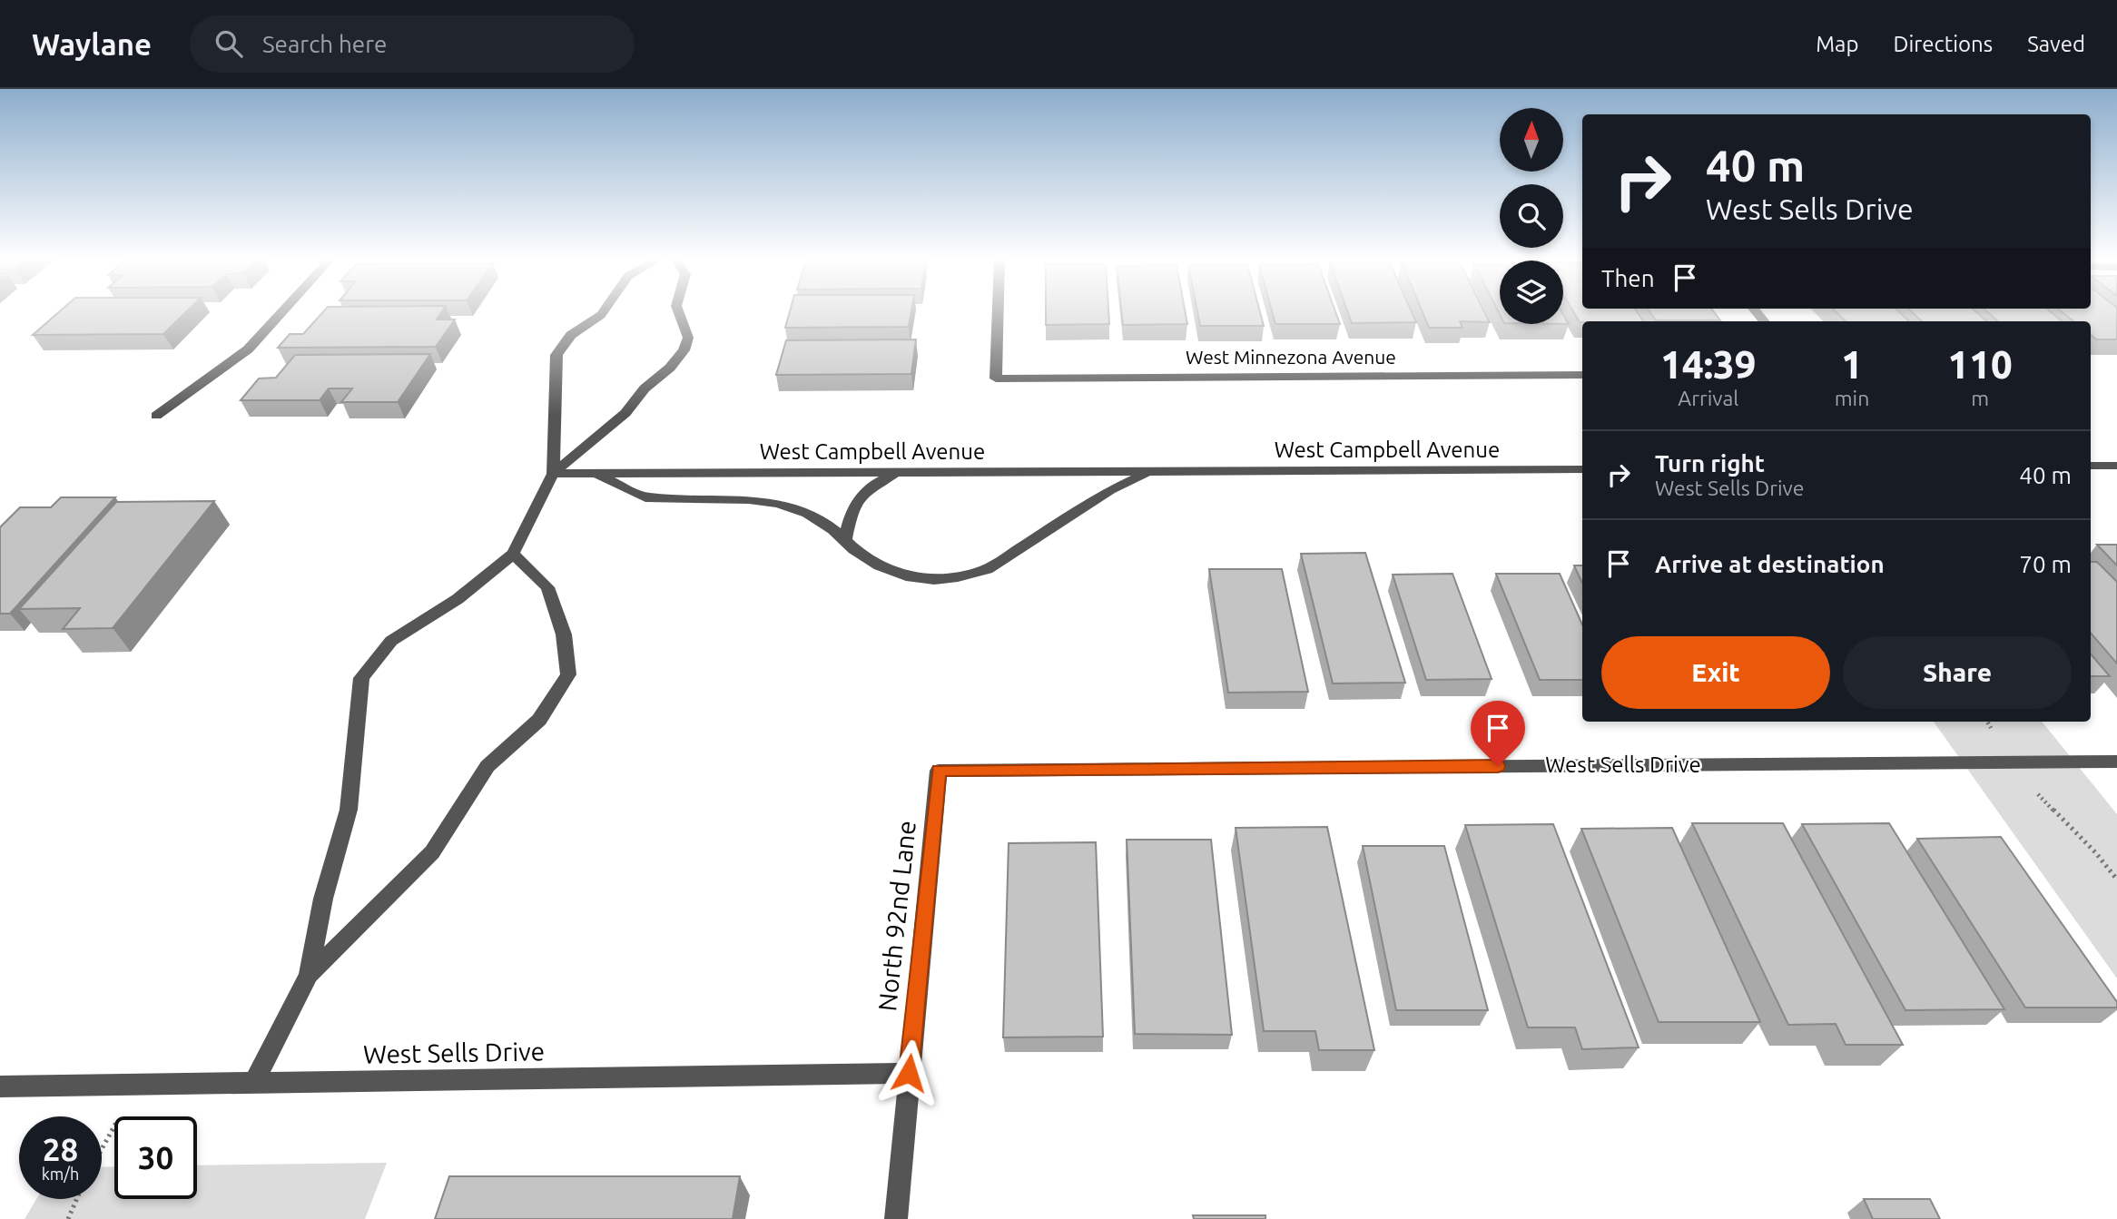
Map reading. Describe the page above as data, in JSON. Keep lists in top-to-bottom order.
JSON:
{
  "streets": {
    "street": [
      "West Minnezona Avenue",
      "West Campbell Avenue",
      "West Sells Drive",
      "North 92nd Lane"
    ]
  },
  "crossings": [
    ["West Sells Drive", "North 92nd Lane"]
  ],
  "north": "top",
  "page": {
    "header": "Waylane",
    "search": "Search here",
    "nav": ["Map", "Directions", "Saved"],
    "turn": ["40 m", "West Sells Drive"],
    "then": "Then",
    "eta": [
      "14:39",
      "Arrival",
      "1",
      "min",
      "110",
      "m"
    ],
    "list": [
      {
        "name": "Turn right",
        "note": "West Sells Drive",
        "value": "40 m"
      },
      {
        "name": "Arrive at destination",
        "value": "70 m"
      }
    ],
    "buttons": ["Exit", "Share"],
    "speed": "28 km/h",
    "limit": "30"
  }
}
